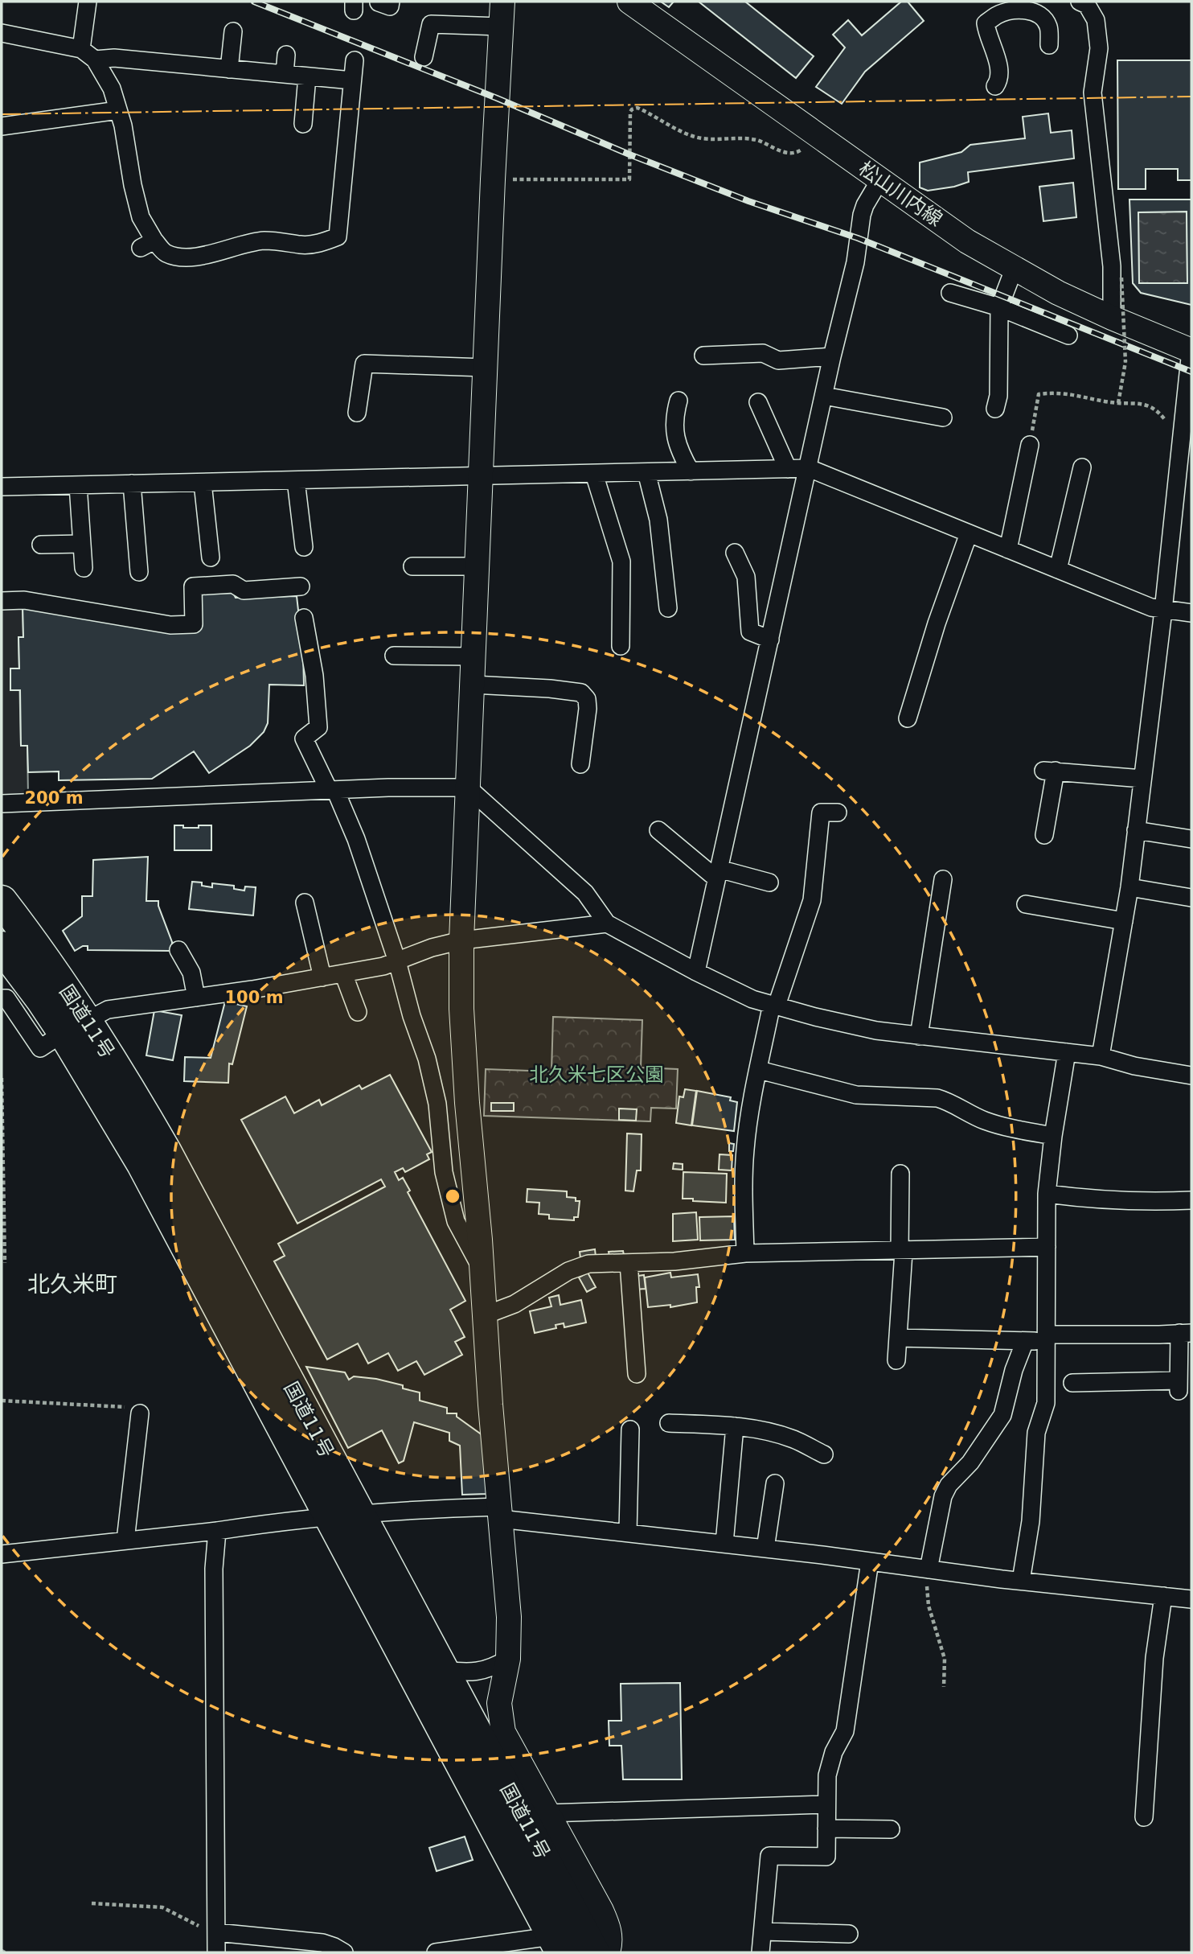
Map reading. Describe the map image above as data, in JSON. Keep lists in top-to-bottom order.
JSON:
{
  "streets": {
    "highway": ["国道11号"],
    "street": ["松山川内線"]
  },
  "districts": ["北久米町"],
  "parks": ["北久米七区公園"],
  "rings": ["200 m", "100 m"]
}
